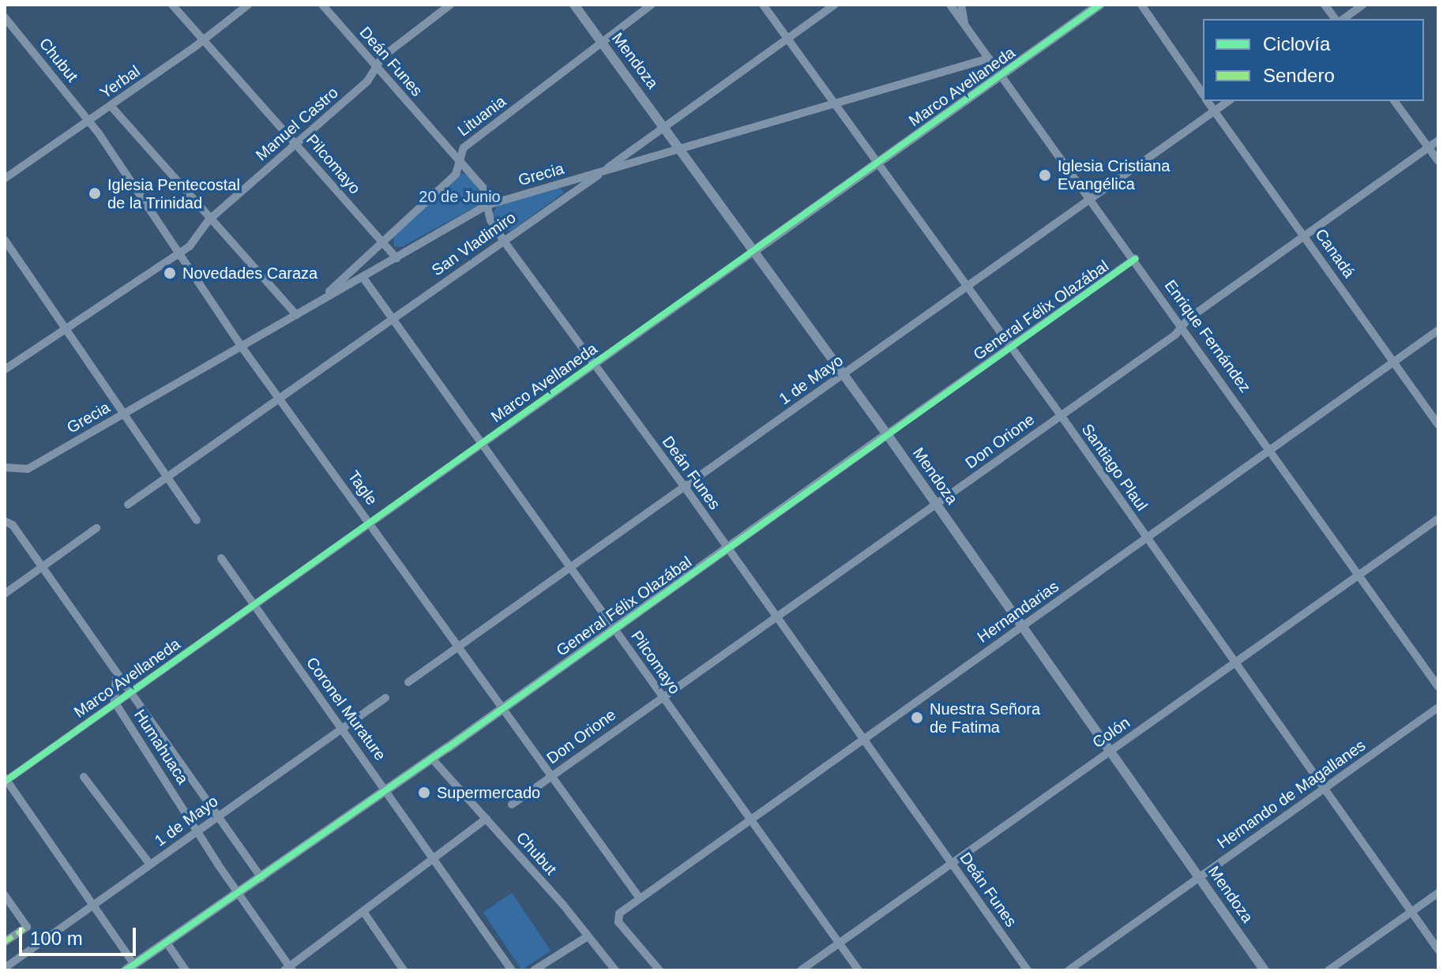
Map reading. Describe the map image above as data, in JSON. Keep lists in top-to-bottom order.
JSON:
{
  "streets": {
    "street": [
      "Chubut",
      "Mendoza",
      "Deán Funes",
      "Yerbal",
      "Marco Avellaneda",
      "Lituania",
      "Manuel Castro",
      "Pilcomayo",
      "Grecia",
      "San Vladimiro",
      "Canadá",
      "General Félix Olazábal",
      "Enrique Fernández",
      "1 de Mayo",
      "Don Orione",
      "Santiago Plaul",
      "Tagle",
      "Hernandarias",
      "Coronel Murature",
      "Colón",
      "Humahuaca",
      "Hernando de Magallanes"
    ]
  },
  "crossings": [
    ["Chubut", "Yerbal"],
    ["Chubut", "General Félix Olazábal"],
    ["Chubut", "Tagle"],
    ["Mendoza", "Marco Avellaneda"],
    ["Mendoza", "Lituania"],
    ["Mendoza", "Grecia"],
    ["Mendoza", "San Vladimiro"],
    ["Mendoza", "General Félix Olazábal"],
    ["Mendoza", "1 de Mayo"],
    ["Mendoza", "Don Orione"],
    ["Mendoza", "Hernandarias"],
    ["Mendoza", "Colón"],
    ["Mendoza", "Hernando de Magallanes"],
    ["Deán Funes", "Marco Avellaneda"],
    ["Deán Funes", "Lituania"],
    ["Deán Funes", "Manuel Castro"],
    ["Deán Funes", "Grecia"],
    ["Deán Funes", "San Vladimiro"],
    ["Deán Funes", "General Félix Olazábal"],
    ["Deán Funes", "1 de Mayo"],
    ["Deán Funes", "Don Orione"],
    ["Deán Funes", "Hernandarias"],
    ["Deán Funes", "Colón"],
    ["Yerbal", "Pilcomayo"],
    ["Yerbal", "Tagle"],
    ["Marco Avellaneda", "Pilcomayo"],
    ["Marco Avellaneda", "Enrique Fernández"],
    ["Marco Avellaneda", "Santiago Plaul"],
    ["Marco Avellaneda", "Tagle"],
    ["Marco Avellaneda", "Coronel Murature"],
    ["Marco Avellaneda", "Humahuaca"],
    ["Lituania", "Pilcomayo"],
    ["Lituania", "Grecia"],
    ["Manuel Castro", "Pilcomayo"],
    ["Manuel Castro", "Tagle"],
    ["Pilcomayo", "Grecia"],
    ["Pilcomayo", "San Vladimiro"],
    ["Pilcomayo", "General Félix Olazábal"],
    ["Pilcomayo", "1 de Mayo"],
    ["Pilcomayo", "Don Orione"],
    ["Pilcomayo", "Hernandarias"],
    ["Pilcomayo", "Colón"],
    ["Grecia", "San Vladimiro"],
    ["Grecia", "Enrique Fernández"],
    ["Grecia", "Santiago Plaul"],
    ["Grecia", "Tagle"],
    ["San Vladimiro", "Santiago Plaul"],
    ["San Vladimiro", "Tagle"],
    ["Canadá", "1 de Mayo"],
    ["Canadá", "Don Orione"],
    ["Canadá", "Hernandarias"],
    ["General Félix Olazábal", "Enrique Fernández"],
    ["General Félix Olazábal", "Santiago Plaul"],
    ["General Félix Olazábal", "Tagle"],
    ["General Félix Olazábal", "Coronel Murature"],
    ["General Félix Olazábal", "Humahuaca"],
    ["Enrique Fernández", "1 de Mayo"],
    ["Enrique Fernández", "Don Orione"],
    ["Enrique Fernández", "Hernandarias"],
    ["Enrique Fernández", "Colón"],
    ["1 de Mayo", "Santiago Plaul"],
    ["1 de Mayo", "Tagle"],
    ["1 de Mayo", "Coronel Murature"],
    ["1 de Mayo", "Humahuaca"],
    ["Don Orione", "Santiago Plaul"],
    ["Don Orione", "Tagle"],
    ["Santiago Plaul", "Hernandarias"],
    ["Santiago Plaul", "Colón"],
    ["Santiago Plaul", "Hernando de Magallanes"],
    ["Tagle", "Hernandarias"]
  ],
  "parks": ["20 de Junio"],
  "places": [
    "Iglesia Cristiana Evangélica",
    "Iglesia Pentecostal de la Trinidad",
    "Novedades Caraza",
    "Nuestra Señora de Fatima",
    "Supermercado"
  ],
  "legend": ["Ciclovía", "Sendero"],
  "scale_bar": "100 m"
}
